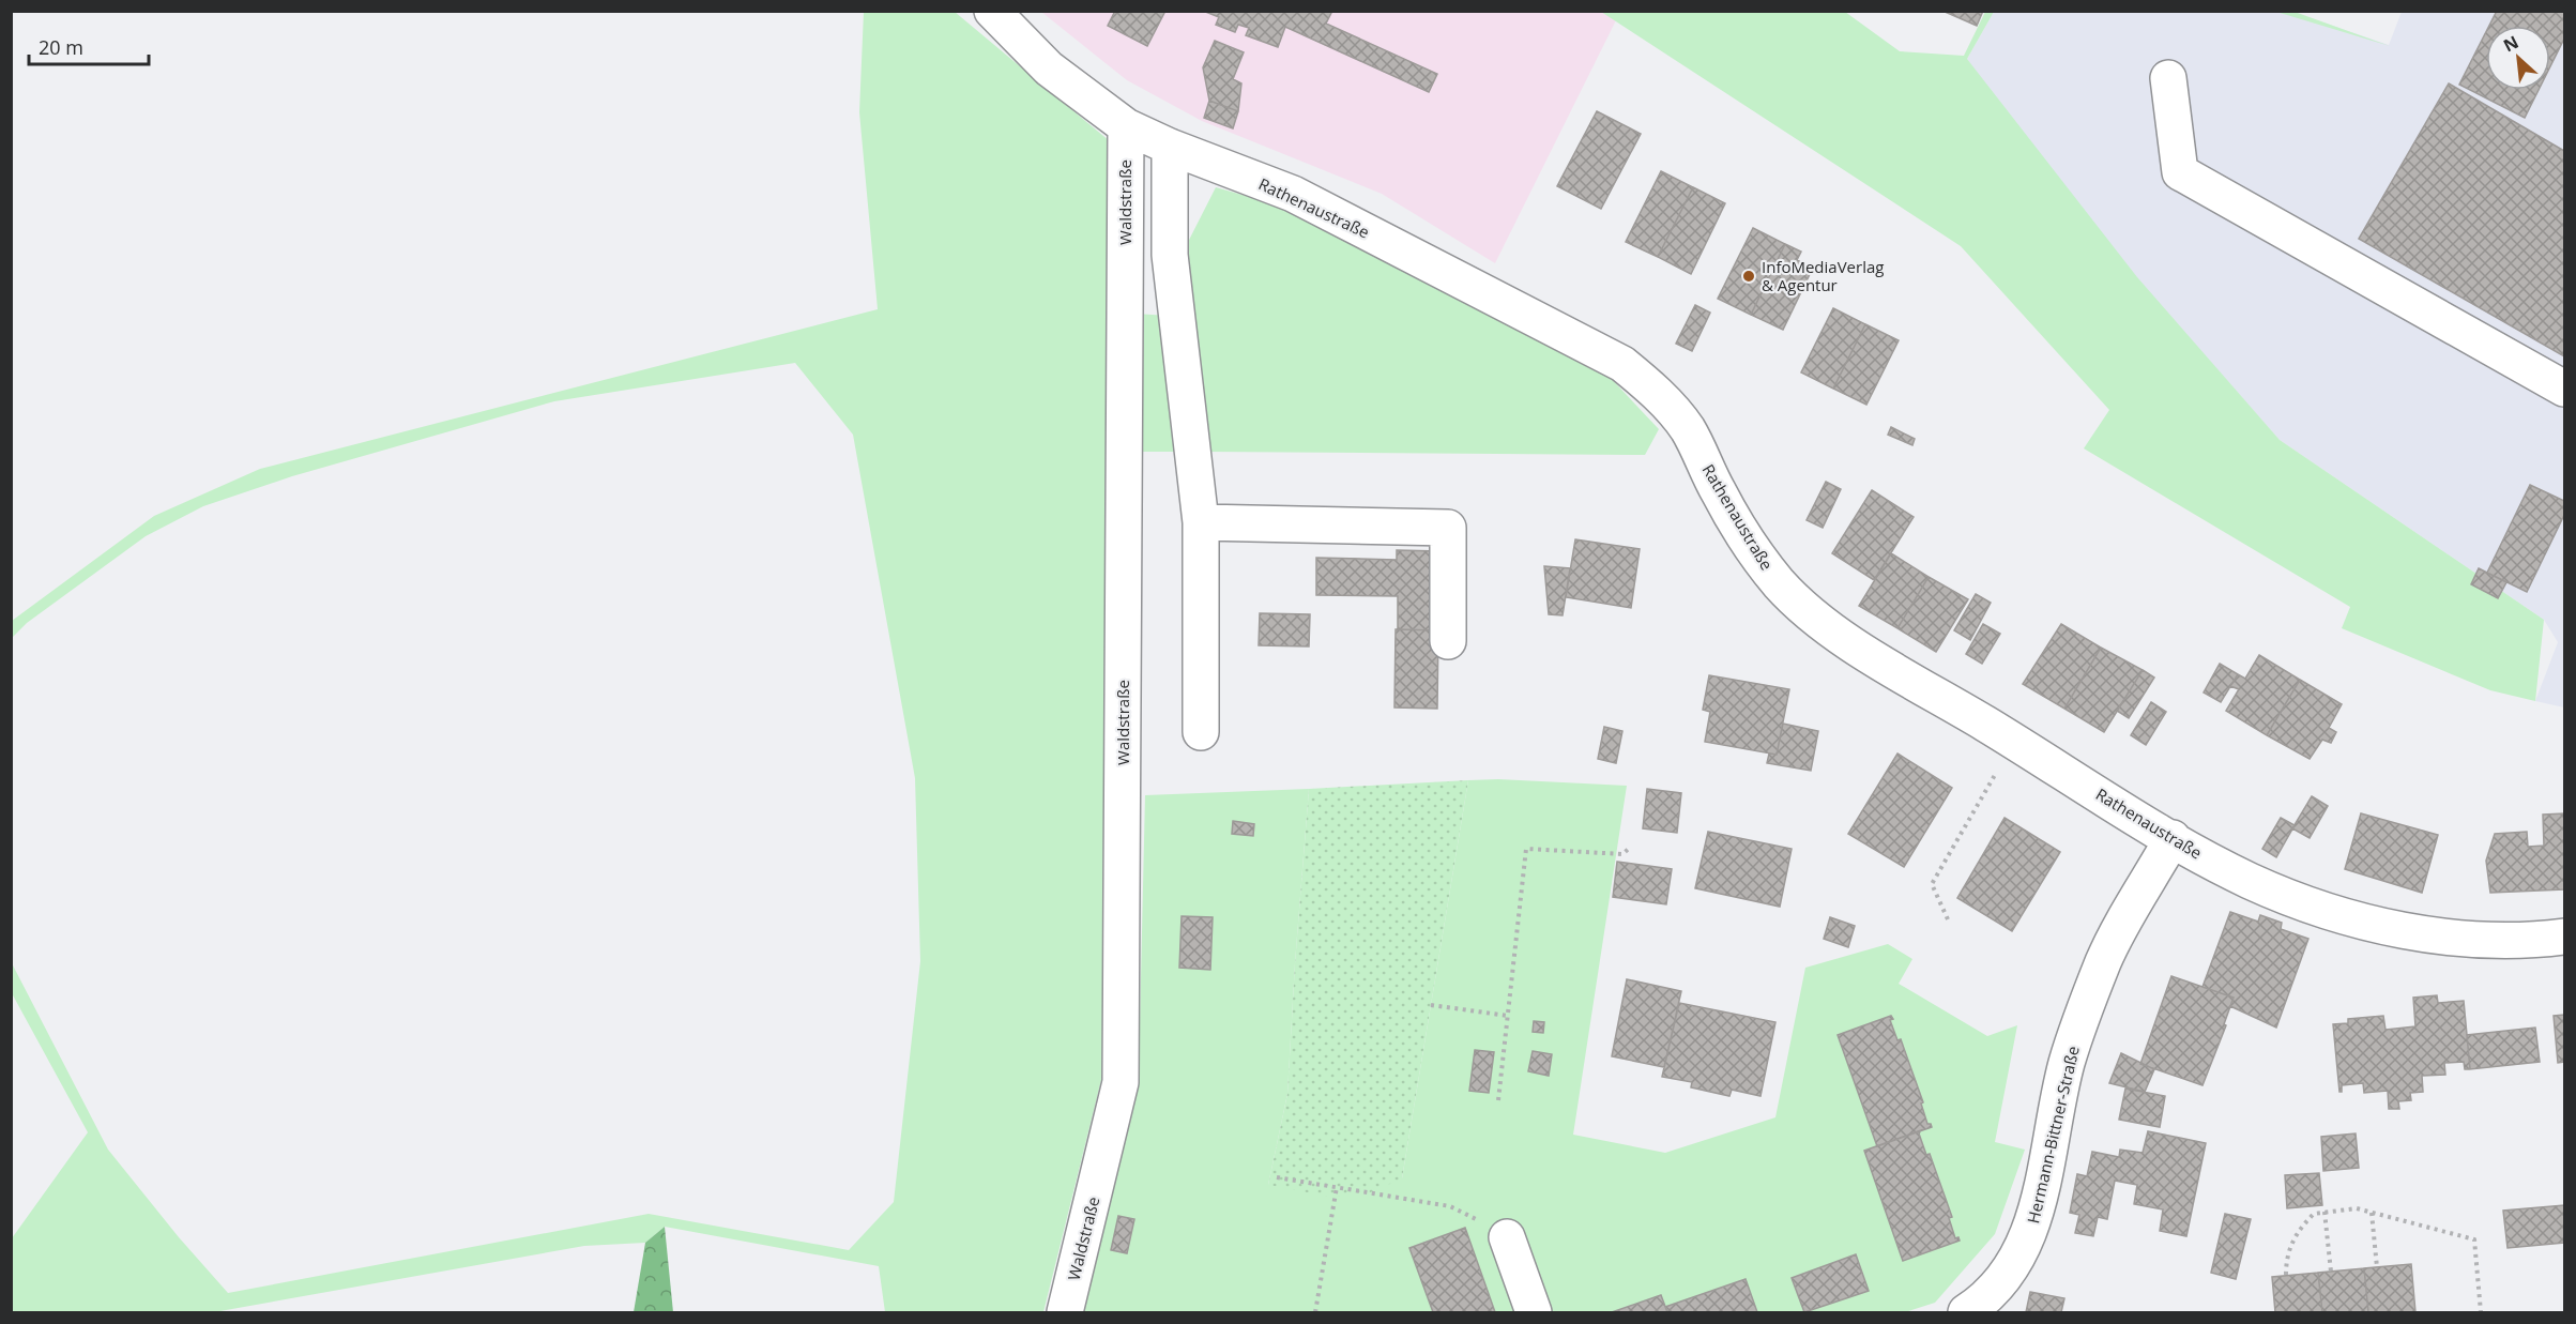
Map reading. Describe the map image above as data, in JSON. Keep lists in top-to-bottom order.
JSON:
{
  "streets": {
    "street": ["Waldstraße", "Rathenaustraße", "Hermann-Bittner-Straße"]
  },
  "crossings": [
    ["Waldstraße", "Rathenaustraße"],
    ["Rathenaustraße", "Hermann-Bittner-Straße"]
  ],
  "places": ["InfoMediaVerlag & Agentur"],
  "scale_bar": "20 m",
  "north": "top left"
}
